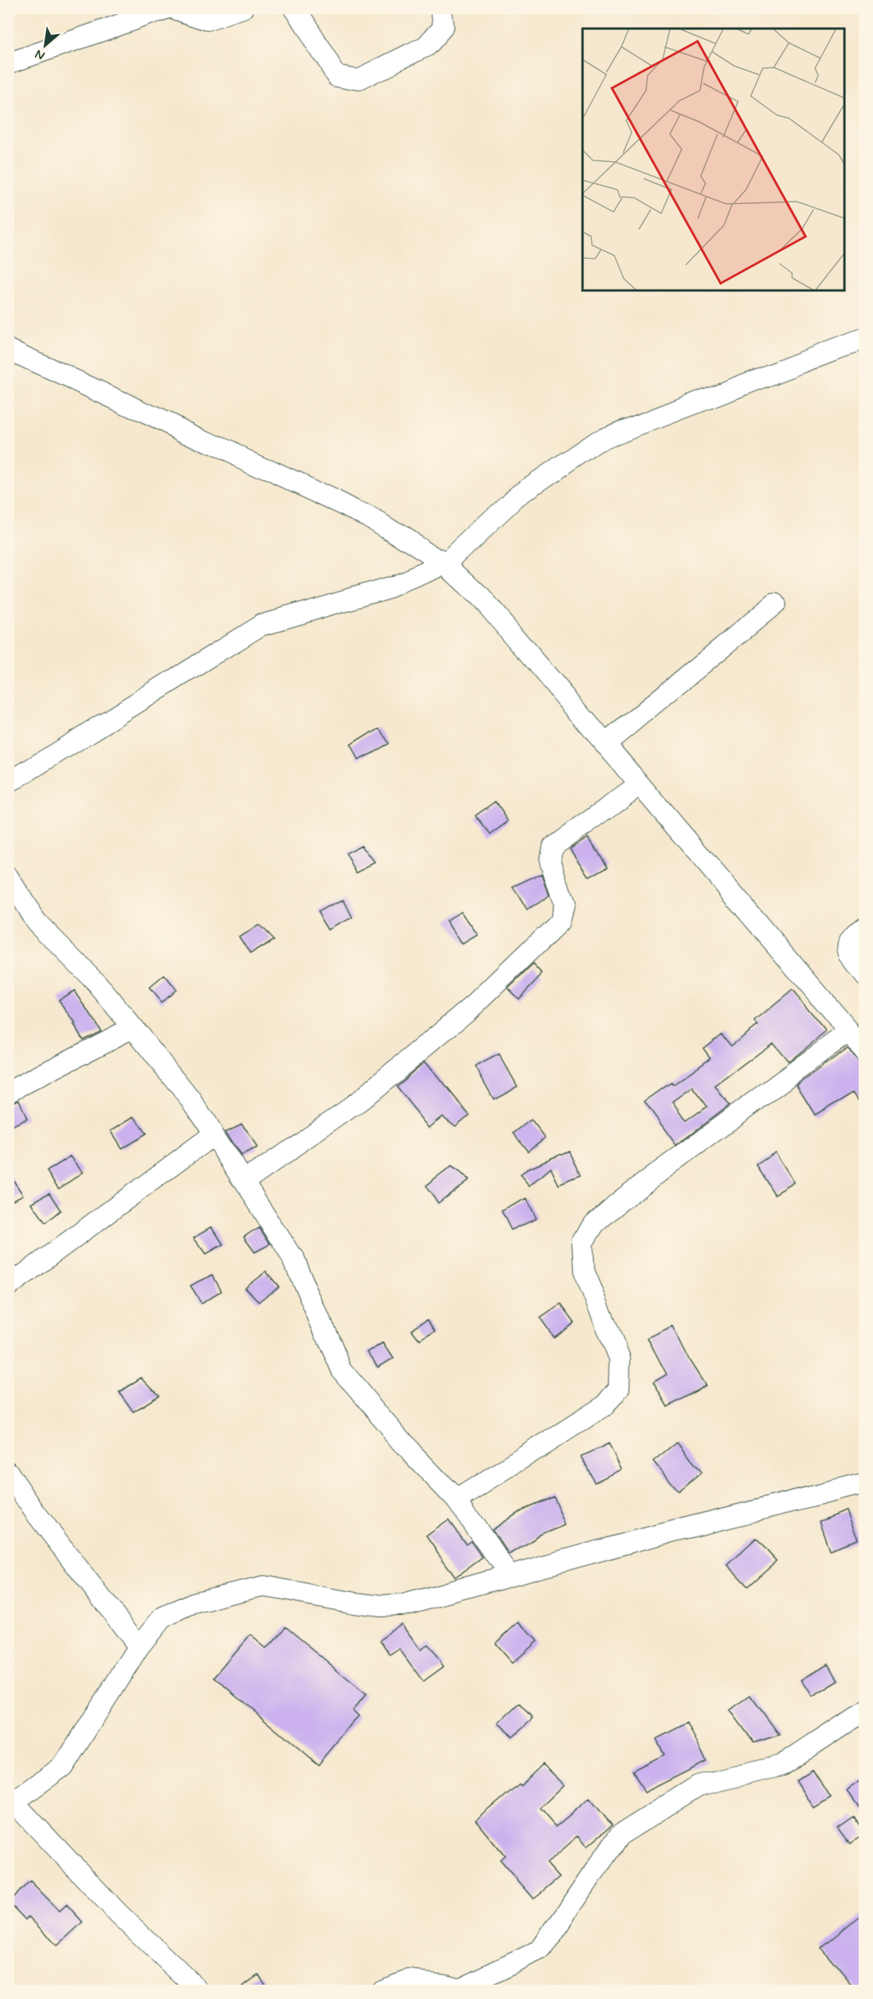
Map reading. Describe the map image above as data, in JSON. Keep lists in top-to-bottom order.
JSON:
{
  "north": "bottom left"
}
